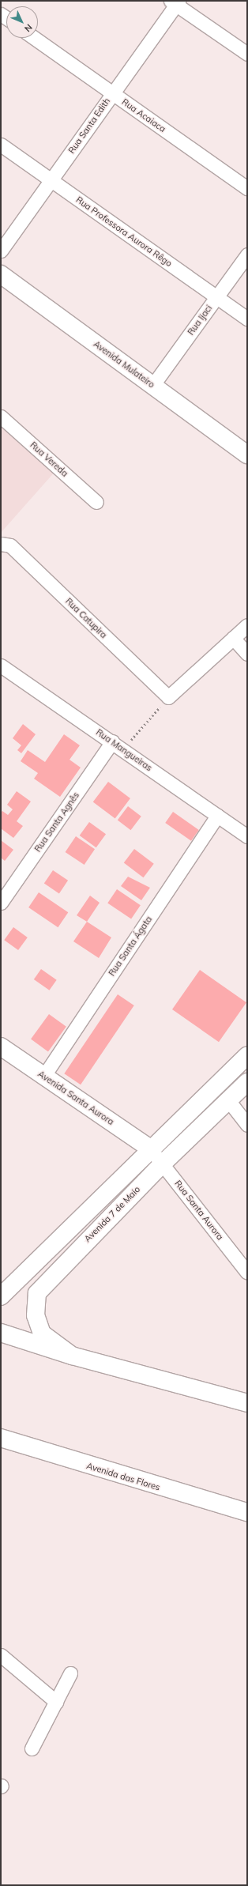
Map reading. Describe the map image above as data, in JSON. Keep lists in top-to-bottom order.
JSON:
{
  "streets": {
    "main road": [
      "Avenida Mulateiro",
      "Avenida Santa Aurora",
      "Avenida 7 de Maio",
      "Avenida das Flores"
    ],
    "street": [
      "Rua Acaiaca",
      "Rua Santa Edith",
      "Rua Professora Aurora Rêgo",
      "Rua Ijaci",
      "Rua Vereda",
      "Rua Catupira",
      "Rua Mangueiras",
      "Rua Santa Agnês",
      "Rua Santa Ágata",
      "Rua Santa Aurora"
    ]
  },
  "crossings": [
    ["Rua Acaiaca", "Rua Santa Edith"],
    ["Rua Santa Edith", "Rua Professora Aurora Rêgo"],
    ["Rua Professora Aurora Rêgo", "Rua Ijaci"],
    ["Rua Ijaci", "Avenida Mulateiro"],
    ["Rua Mangueiras", "Rua Santa Agnês"],
    ["Rua Mangueiras", "Rua Santa Ágata"],
    ["Rua Santa Ágata", "Avenida Santa Aurora"],
    ["Avenida Santa Aurora", "Rua Santa Aurora"],
    ["Rua Santa Aurora", "Avenida 7 de Maio"]
  ],
  "north": "bottom right"
}
